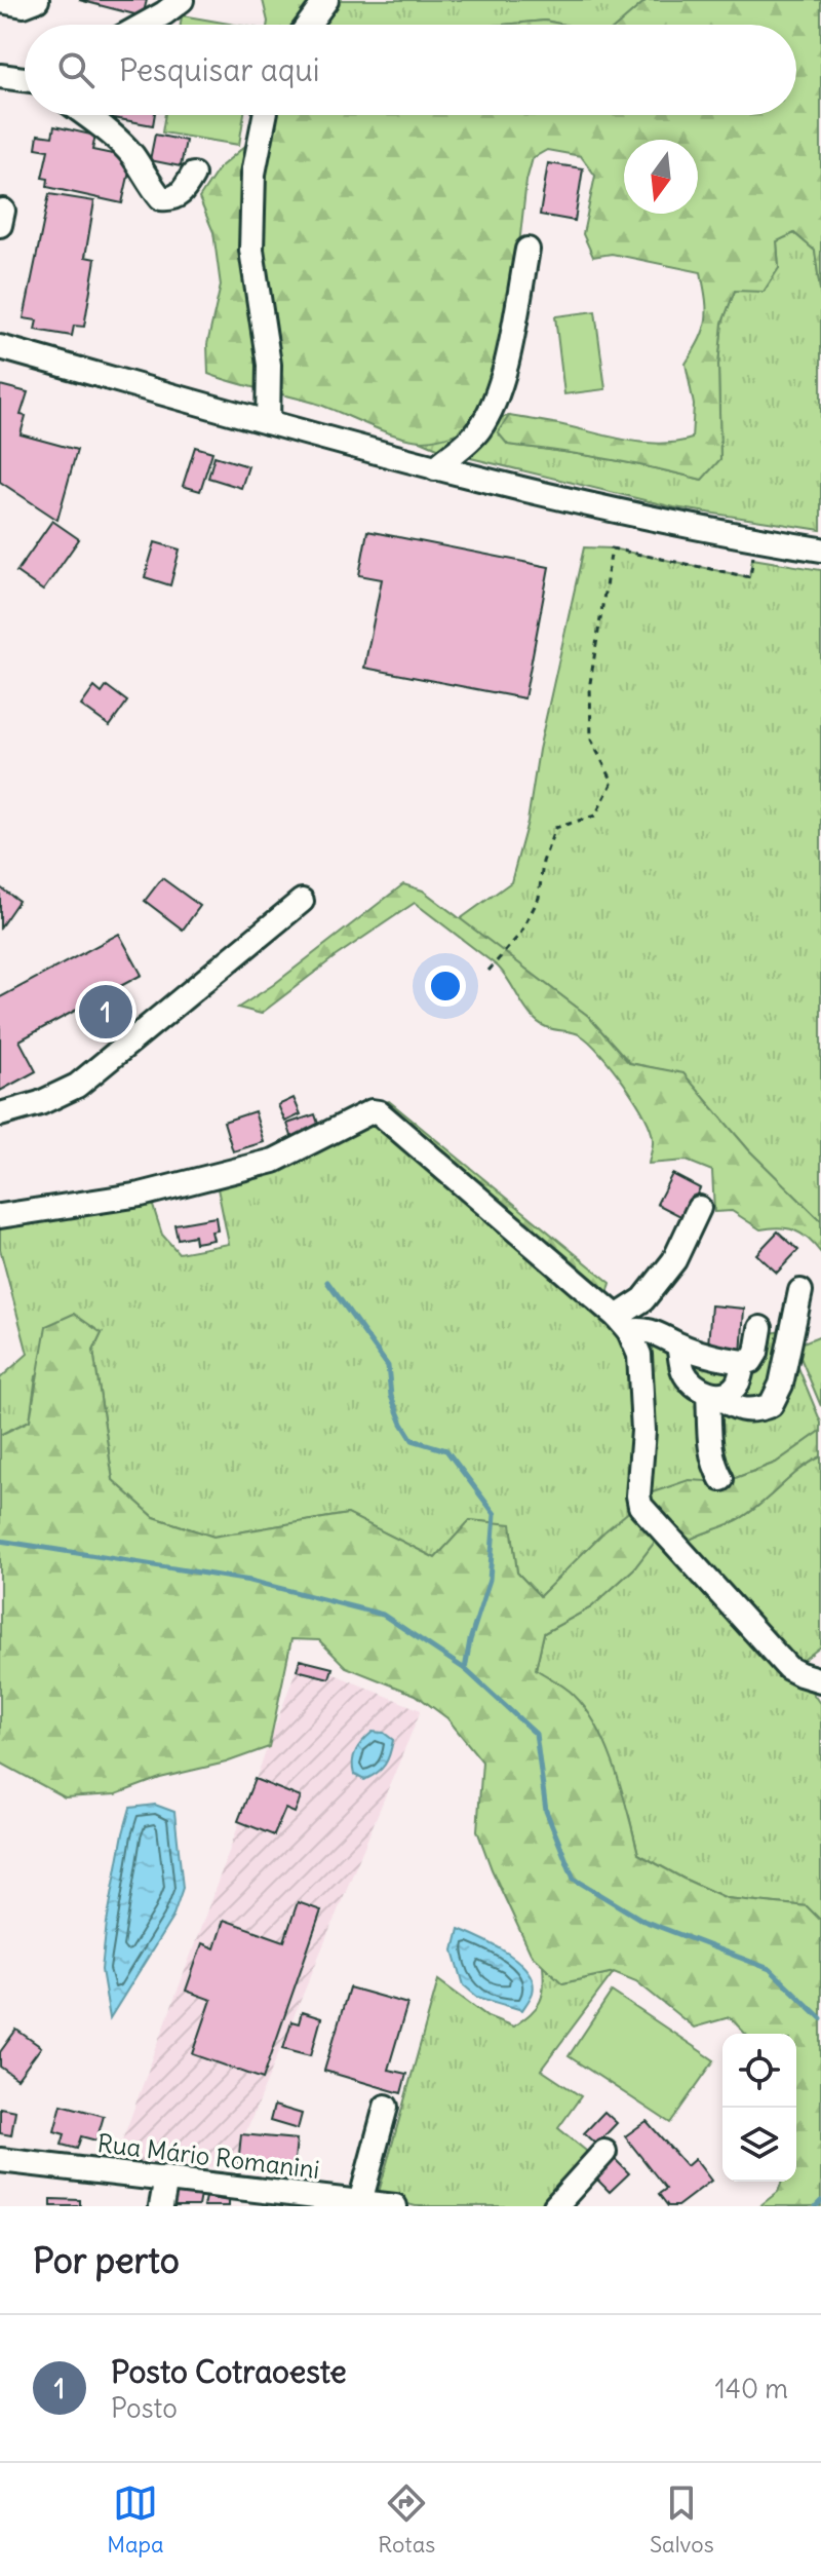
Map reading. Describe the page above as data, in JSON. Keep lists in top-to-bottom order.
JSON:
{
  "streets": {
    "street": ["Rua Mário Romanini"]
  },
  "north": "bottom",
  "page": {
    "search": "Pesquisar aqui",
    "pins": "1",
    "heading": "Por perto",
    "list": [
      {
        "mark": "1",
        "name": "Posto Cotraoeste",
        "note": "Posto",
        "value": "140 m"
      }
    ],
    "nav": ["Mapa", "Rotas", "Salvos"]
  }
}
